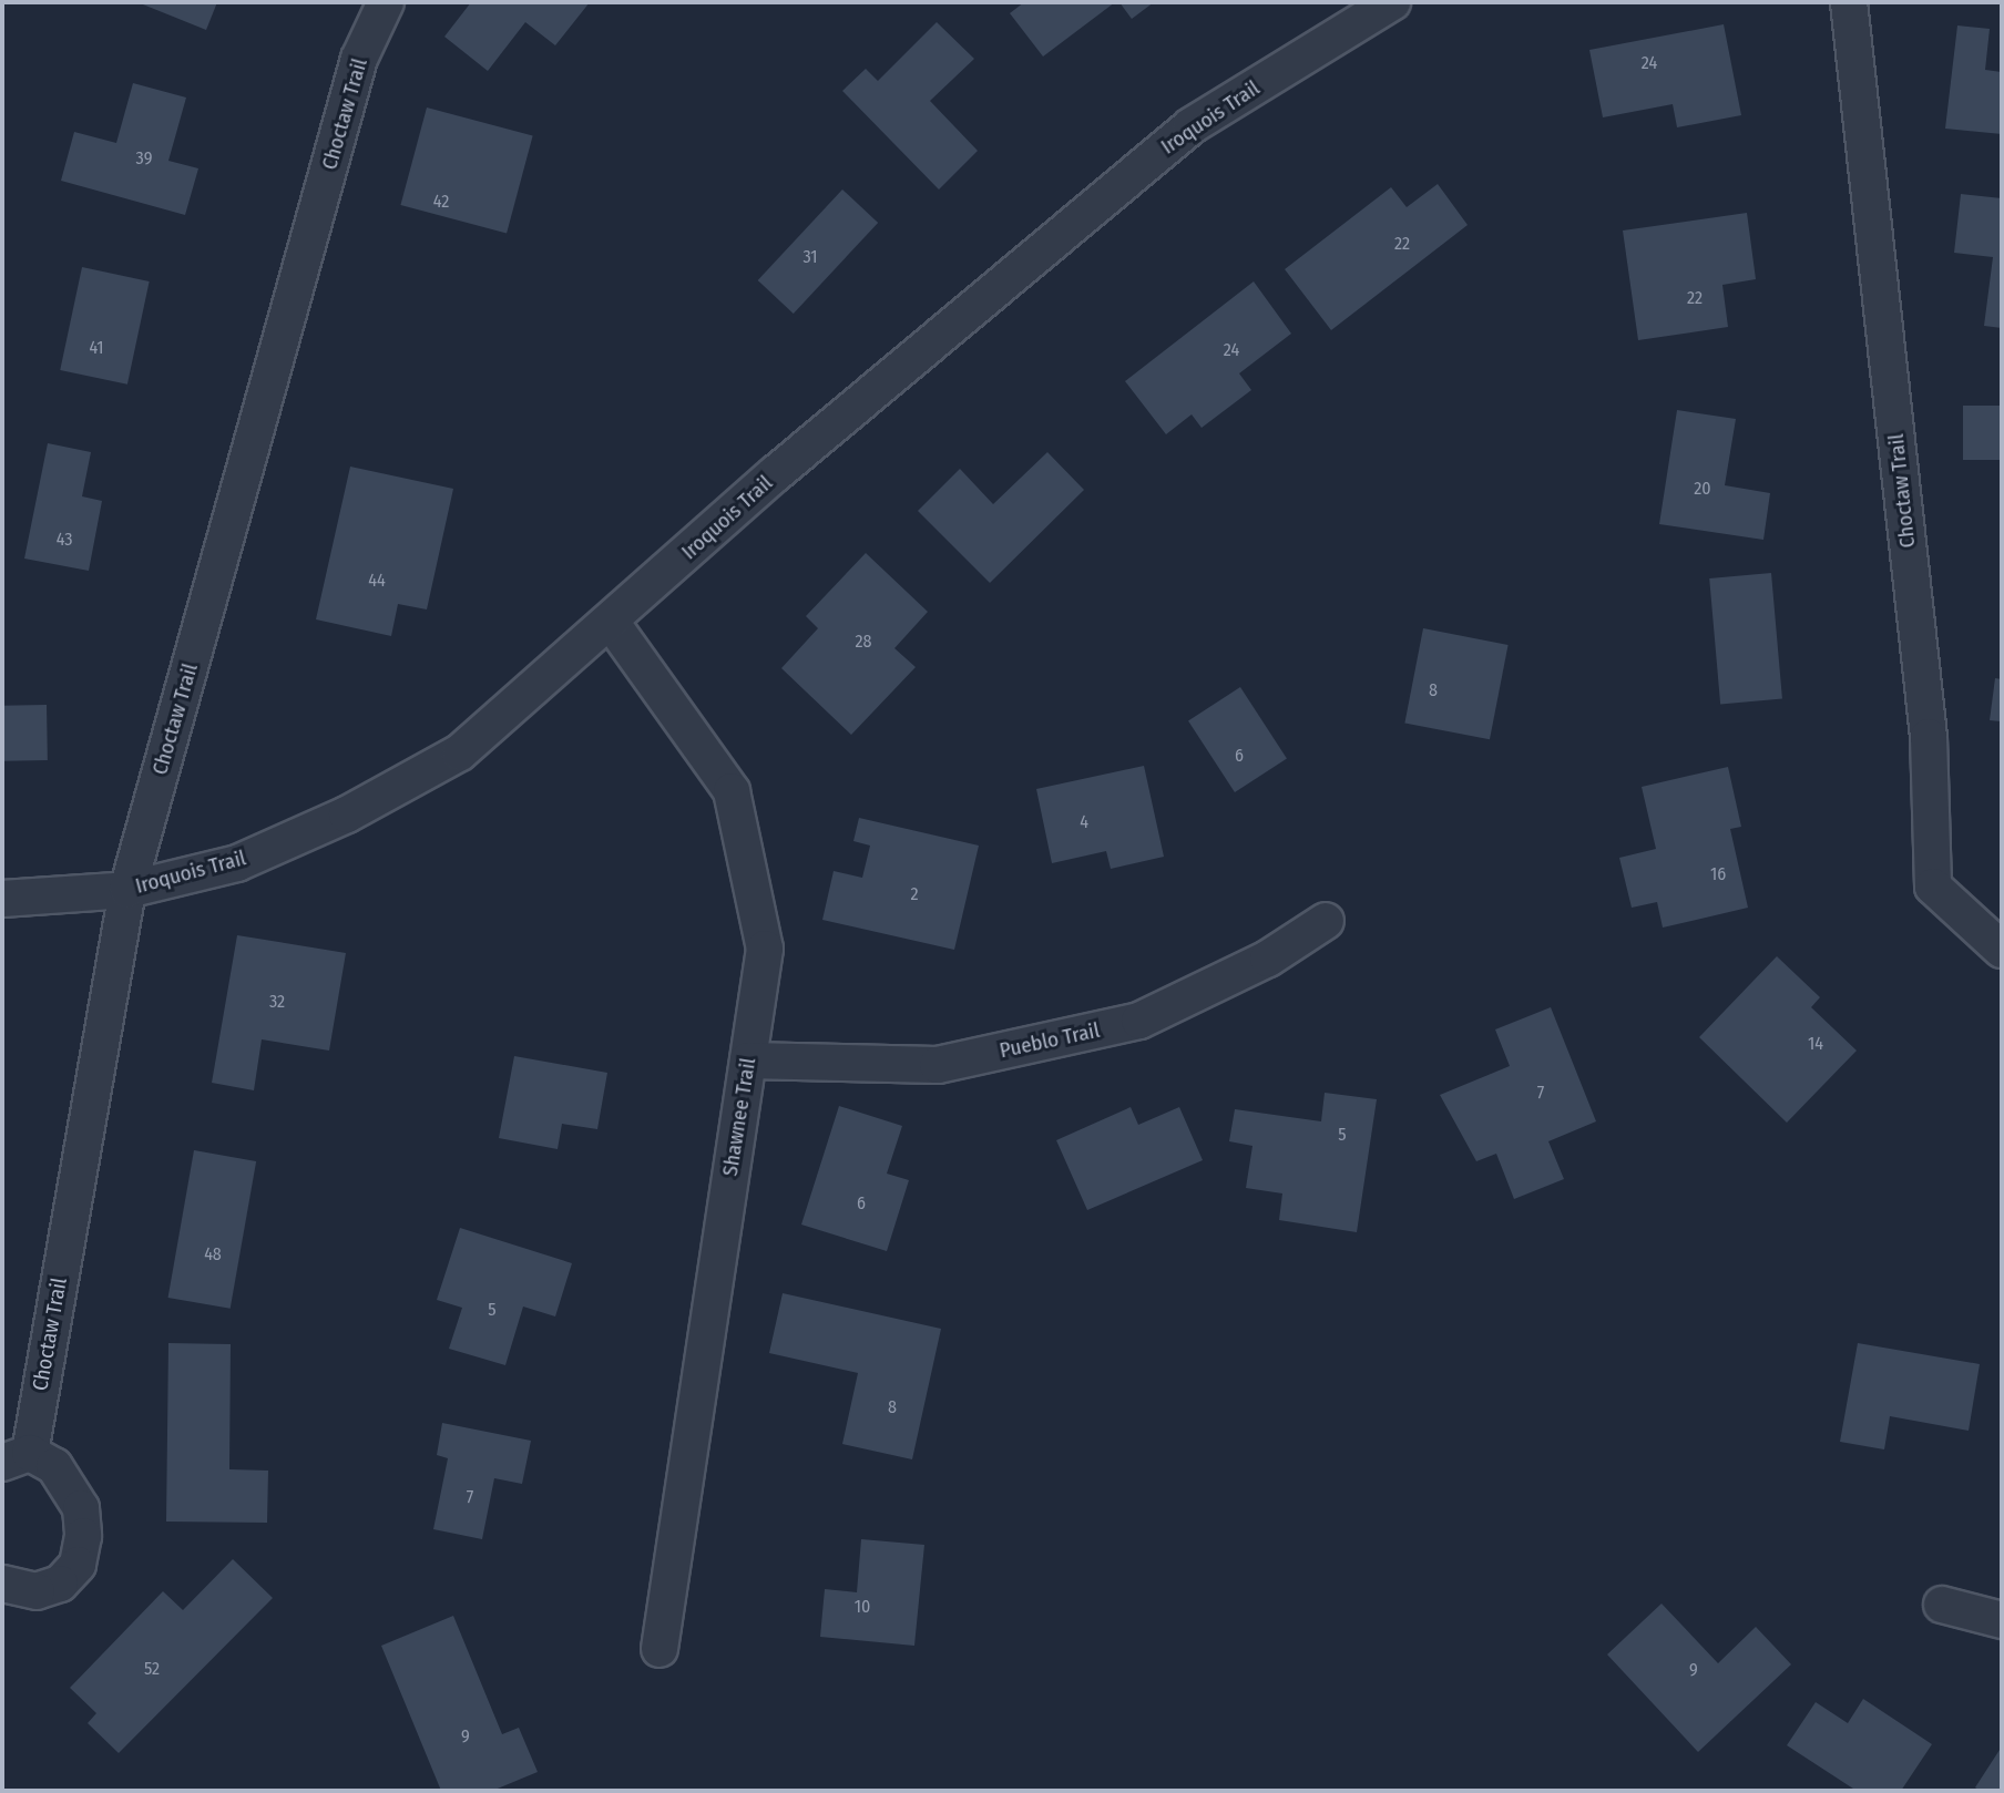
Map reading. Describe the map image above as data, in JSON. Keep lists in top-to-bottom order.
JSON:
{
  "streets": {
    "street": [
      "Choctaw Trail",
      "Iroquois Trail",
      "Pueblo Trail",
      "Shawnee Trail"
    ]
  },
  "crossings": [
    ["Choctaw Trail", "Iroquois Trail"],
    ["Iroquois Trail", "Shawnee Trail"],
    ["Pueblo Trail", "Shawnee Trail"]
  ],
  "house_numbers": [
    "24",
    "39",
    "42",
    "22",
    "31",
    "22",
    "41",
    "24",
    "20",
    "43",
    "44",
    "28",
    "8",
    "6",
    "4",
    "16",
    "2",
    "32",
    "14",
    "7",
    "5",
    "6",
    "48",
    "5",
    "8",
    "7",
    "10",
    "52",
    "9",
    "9"
  ]
}
